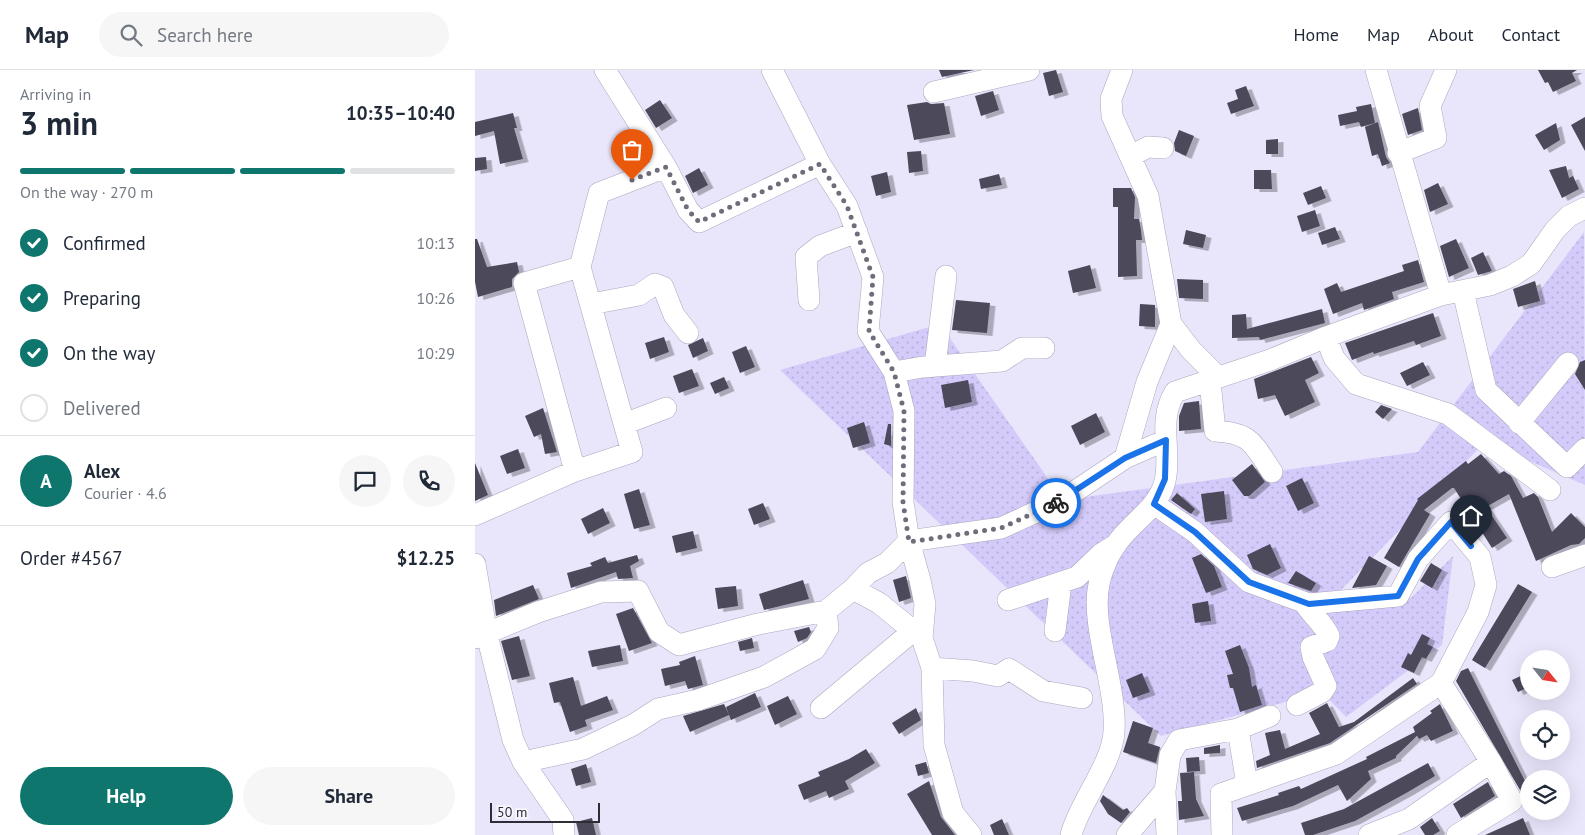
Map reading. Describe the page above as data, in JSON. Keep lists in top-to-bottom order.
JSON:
{
  "scale_bar": "50 m",
  "north": "bottom right",
  "page": {
    "header": "Map",
    "search": "Search here",
    "nav": [
      "Home",
      "Map",
      "About",
      "Contact"
    ],
    "heading": ["3 min", "Arriving in", "10:35–10:40"],
    "panel": [
      "Alex",
      "Courier · 4.6",
      "Order #4567",
      "$12.25"
    ],
    "bar": "On the way · 270 m",
    "list": [
      ["Confirmed", "10:13"],
      ["Preparing", "10:26"],
      ["On the way", "10:29"],
      "Delivered"
    ],
    "round": "A",
    "buttons": ["Help", "Share"],
    "scale": "50 m"
  }
}
